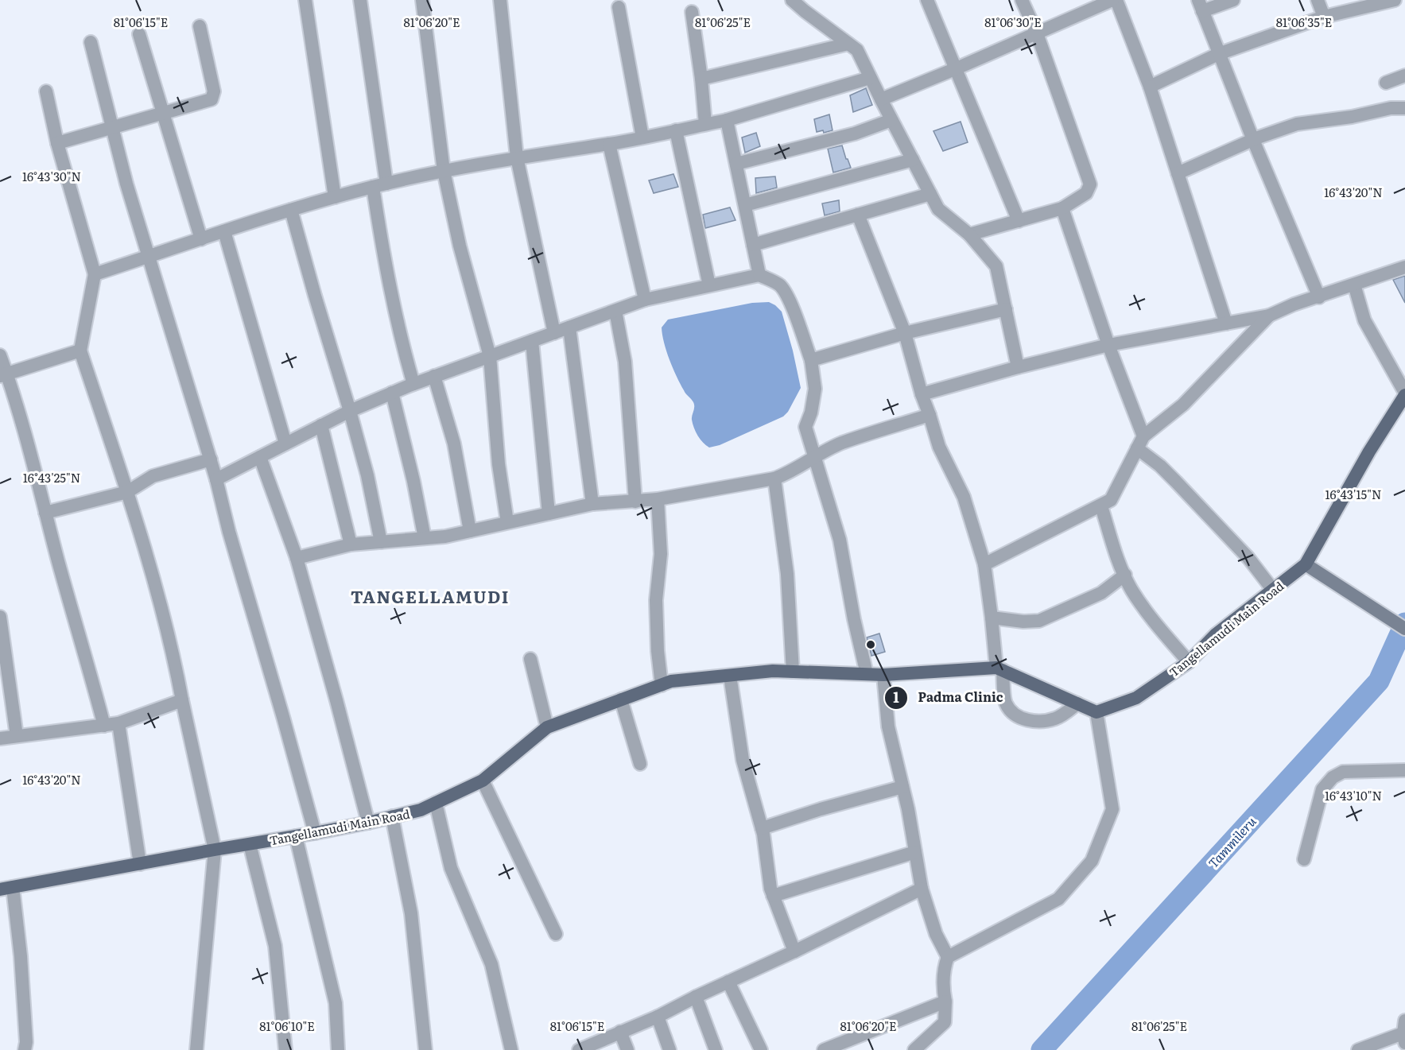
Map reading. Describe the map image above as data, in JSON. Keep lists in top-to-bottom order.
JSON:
{
  "streets": {
    "main road": ["Tangellamudi Main Road"]
  },
  "districts": ["TANGELLAMUDI"],
  "water": ["Tammileru"],
  "places": ["Padma Clinic"],
  "coordinates": [
    "81°06'15\"E",
    "81°06'20\"E",
    "81°06'25\"E",
    "81°06'30\"E",
    "81°06'35\"E",
    "16°43'30\"N",
    "16°43'20\"N",
    "16°43'25\"N",
    "16°43'15\"N",
    "16°43'10\"N",
    "81°06'10\"E"
  ]
}
